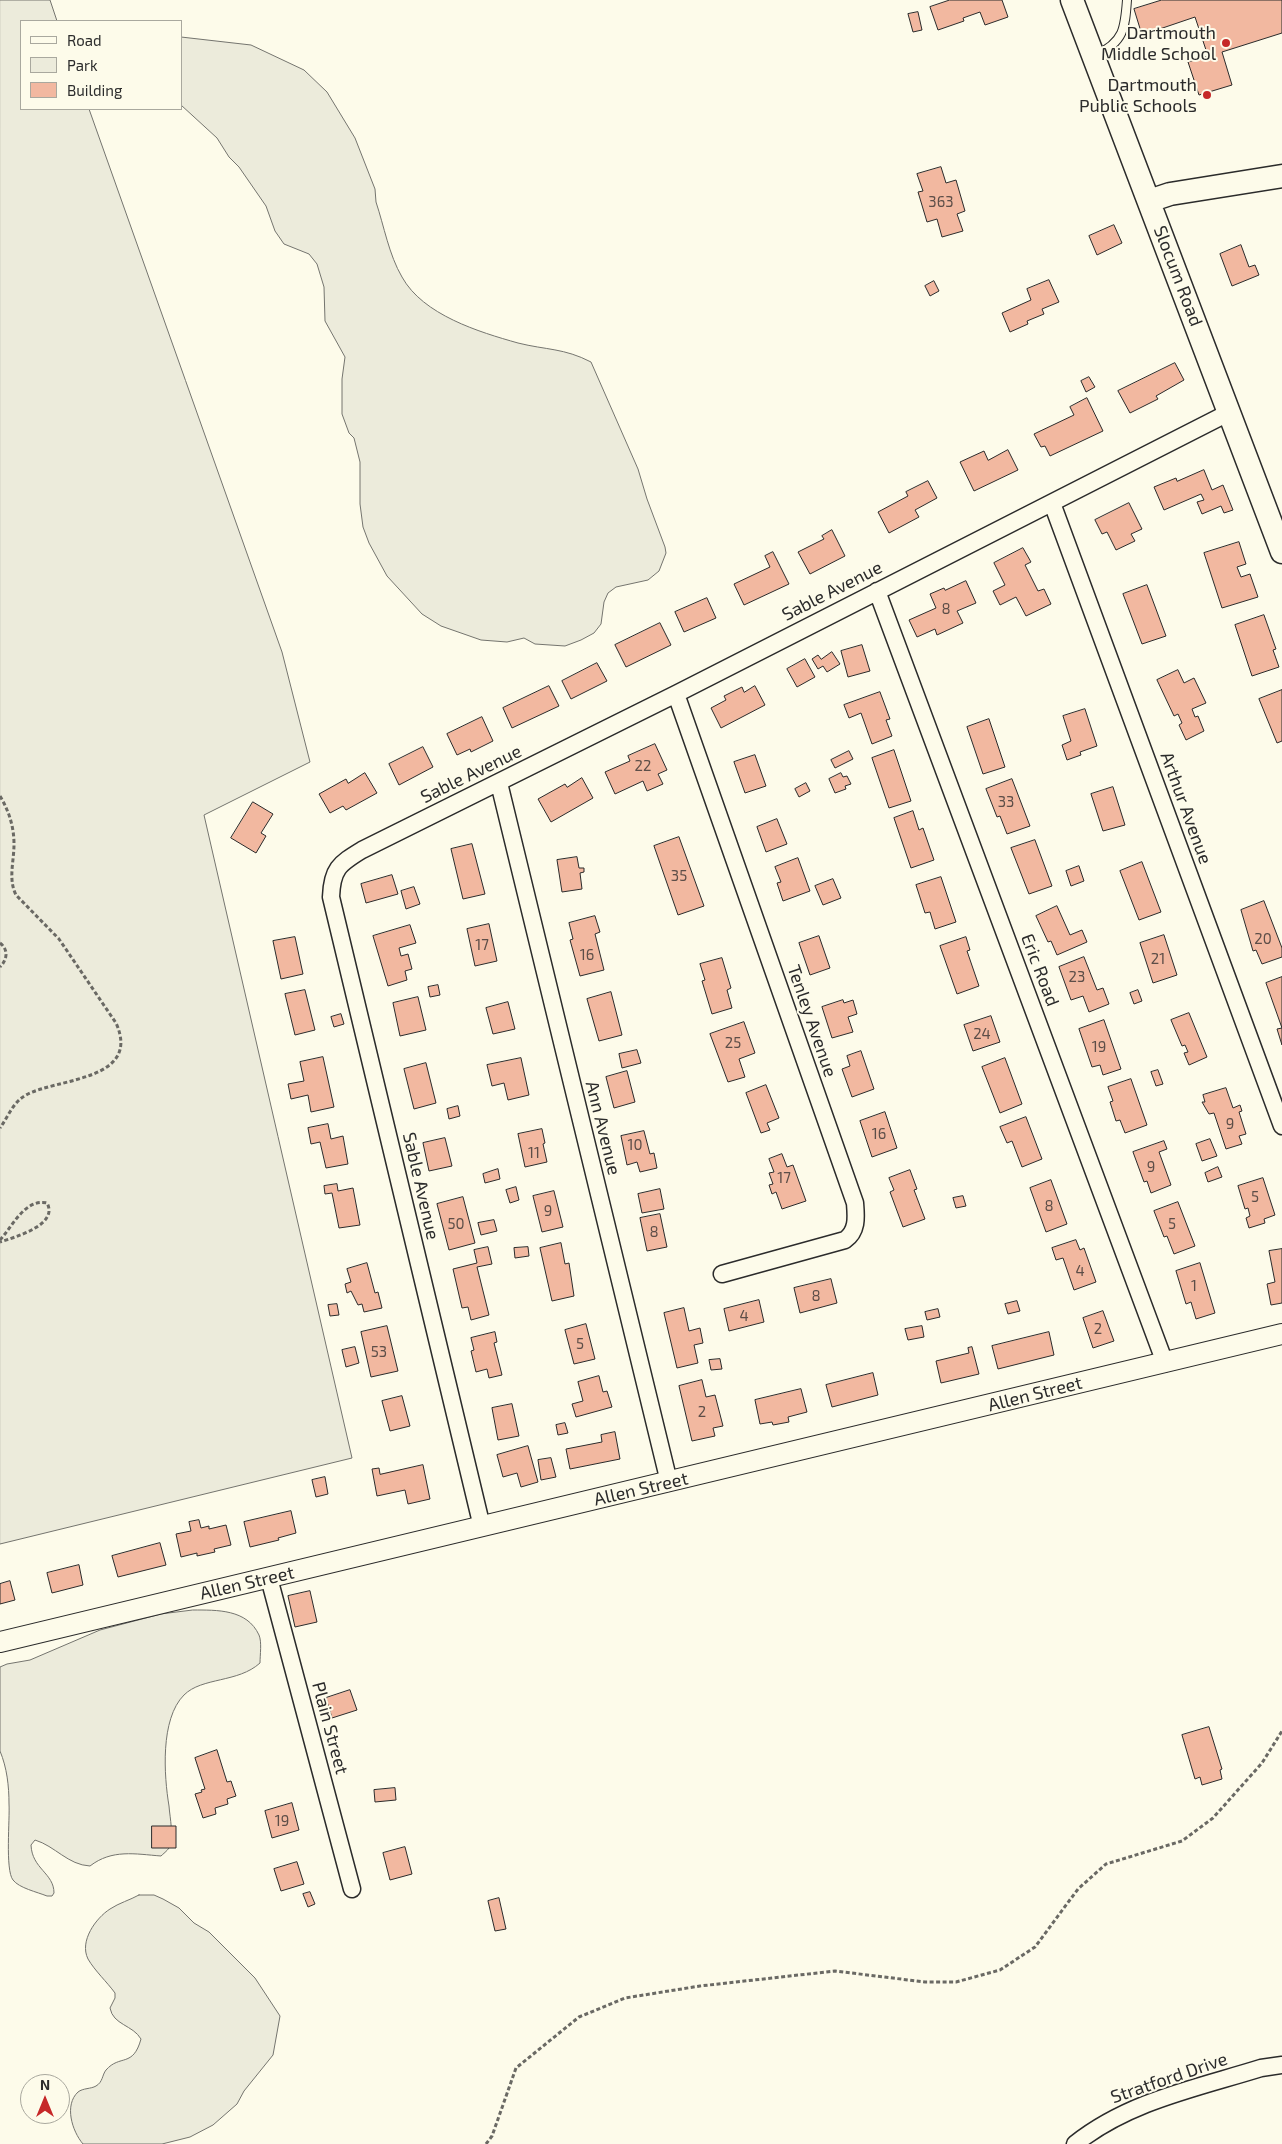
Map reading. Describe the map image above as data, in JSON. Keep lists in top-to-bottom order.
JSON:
{
  "streets": {
    "main road": ["Slocum Road"],
    "street": [
      "Sable Avenue",
      "Arthur Avenue",
      "Eric Road",
      "Tenley Avenue",
      "Ann Avenue",
      "Allen Street",
      "Plain Street",
      "Stratford Drive"
    ]
  },
  "crossings": [
    ["Slocum Road", "Sable Avenue"],
    ["Sable Avenue", "Arthur Avenue"],
    ["Sable Avenue", "Eric Road"],
    ["Sable Avenue", "Tenley Avenue"],
    ["Sable Avenue", "Ann Avenue"],
    ["Sable Avenue", "Allen Street"],
    ["Eric Road", "Allen Street"],
    ["Ann Avenue", "Allen Street"],
    ["Allen Street", "Plain Street"]
  ],
  "places": ["Dartmouth Middle School", "Dartmouth Public Schools"],
  "house_numbers": [
    "363",
    "8",
    "22",
    "33",
    "35",
    "20",
    "17",
    "16",
    "21",
    "23",
    "24",
    "25",
    "19",
    "9",
    "16",
    "10",
    "11",
    "9",
    "17",
    "5",
    "8",
    "9",
    "50",
    "5",
    "8",
    "4",
    "1",
    "8",
    "4",
    "2",
    "5",
    "53",
    "2",
    "19"
  ],
  "legend": ["Road", "Park", "Building"],
  "north": "top"
}
